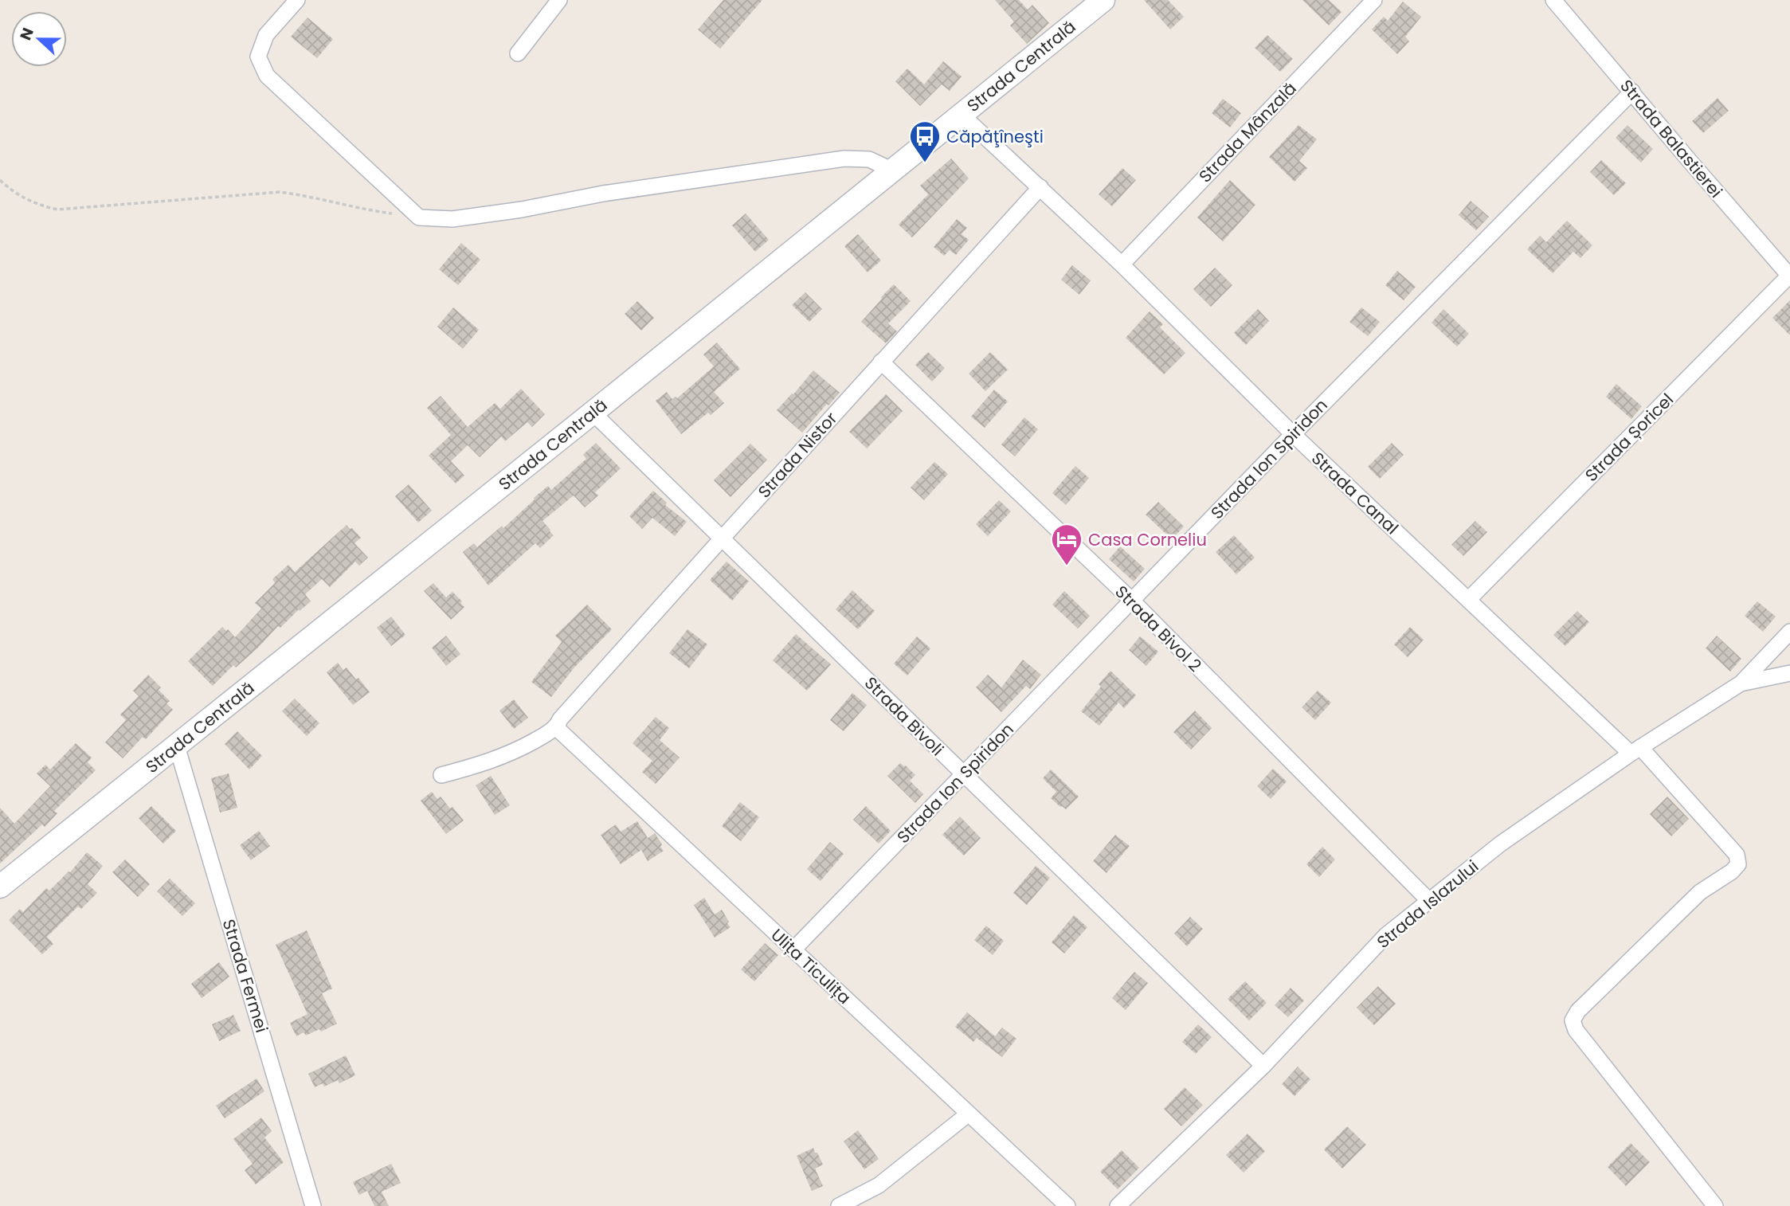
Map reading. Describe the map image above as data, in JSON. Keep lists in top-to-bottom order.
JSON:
{
  "streets": {
    "main road": ["Strada Centrală"],
    "street": [
      "Strada Mânzală",
      "Strada Balastierei",
      "Strada Șoricel",
      "Strada Nistor",
      "Strada Ion Spiridon",
      "Strada Canal",
      "Strada Bivol 2",
      "Strada Bivoli",
      "Strada Islazului",
      "Ulița Ticulița",
      "Strada Fermei"
    ]
  },
  "crossings": [
    ["Strada Centrală", "Strada Canal"],
    ["Strada Centrală", "Strada Bivoli"],
    ["Strada Centrală", "Strada Fermei"],
    ["Strada Mânzală", "Strada Canal"],
    ["Strada Balastierei", "Strada Șoricel"],
    ["Strada Balastierei", "Strada Ion Spiridon"],
    ["Strada Șoricel", "Strada Canal"],
    ["Strada Nistor", "Strada Canal"],
    ["Strada Nistor", "Strada Bivol 2"],
    ["Strada Nistor", "Strada Bivoli"],
    ["Strada Nistor", "Ulița Ticulița"],
    ["Strada Ion Spiridon", "Strada Canal"],
    ["Strada Ion Spiridon", "Strada Bivol 2"],
    ["Strada Ion Spiridon", "Strada Bivoli"],
    ["Strada Ion Spiridon", "Ulița Ticulița"],
    ["Strada Canal", "Strada Islazului"],
    ["Strada Bivol 2", "Strada Islazului"],
    ["Strada Bivoli", "Strada Islazului"]
  ],
  "places": {
    "bus stop": ["Căpăţîneşti"],
    "hotel": ["Casa Corneliu"]
  },
  "north": "left"
}
